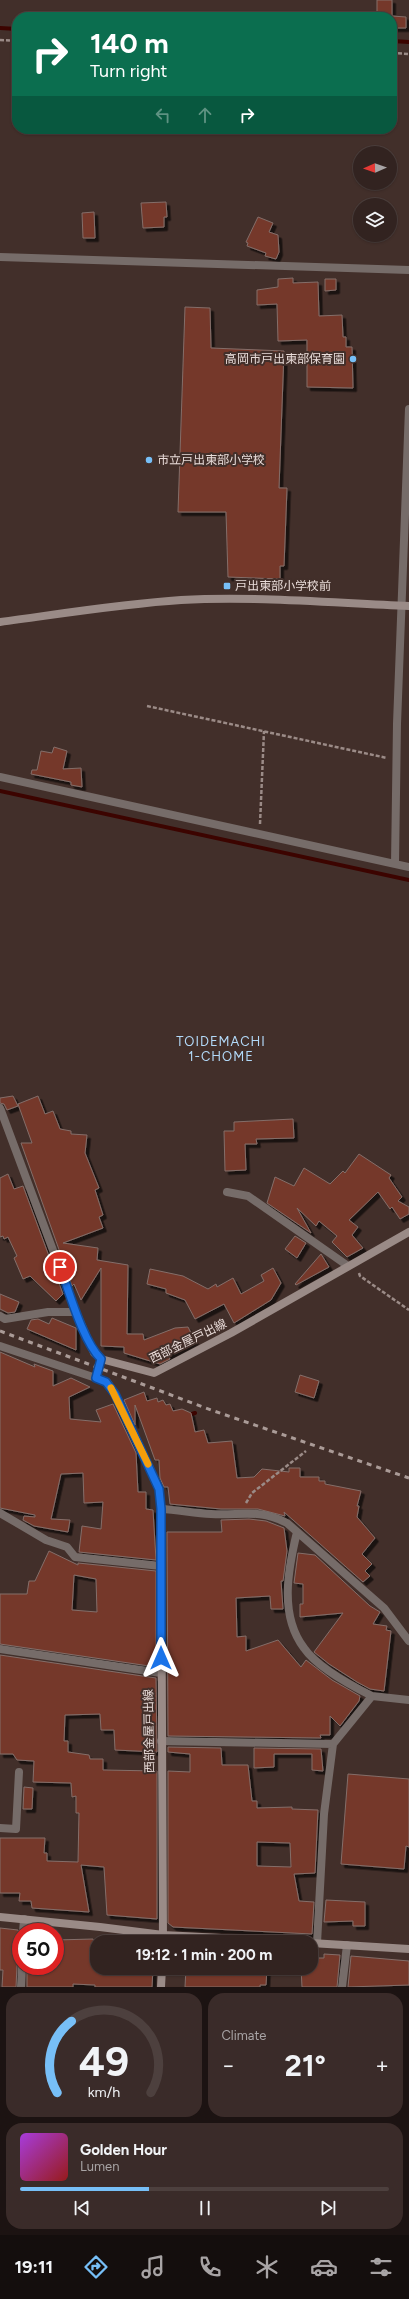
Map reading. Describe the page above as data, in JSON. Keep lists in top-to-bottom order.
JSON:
{
  "streets": {
    "main road": ["西部金屋戸出線"]
  },
  "districts": ["TOIDEMACHI 1-CHOME"],
  "places": {
    "other": ["高岡市戸出東部保育園", "市立戸出東部小学校"],
    "transit": ["戸出東部小学校前"]
  },
  "north": "left",
  "page": {
    "turn": ["140 m", "Turn right"],
    "limit": "50",
    "trip": "19:12 · 1 min · 200 m",
    "tile": "Climate",
    "heat": ["−", "21°", "+"],
    "song": ["Golden Hour", "Lumen"],
    "tabs": "19:11",
    "gauge": ["49", "km/h"]
  }
}
